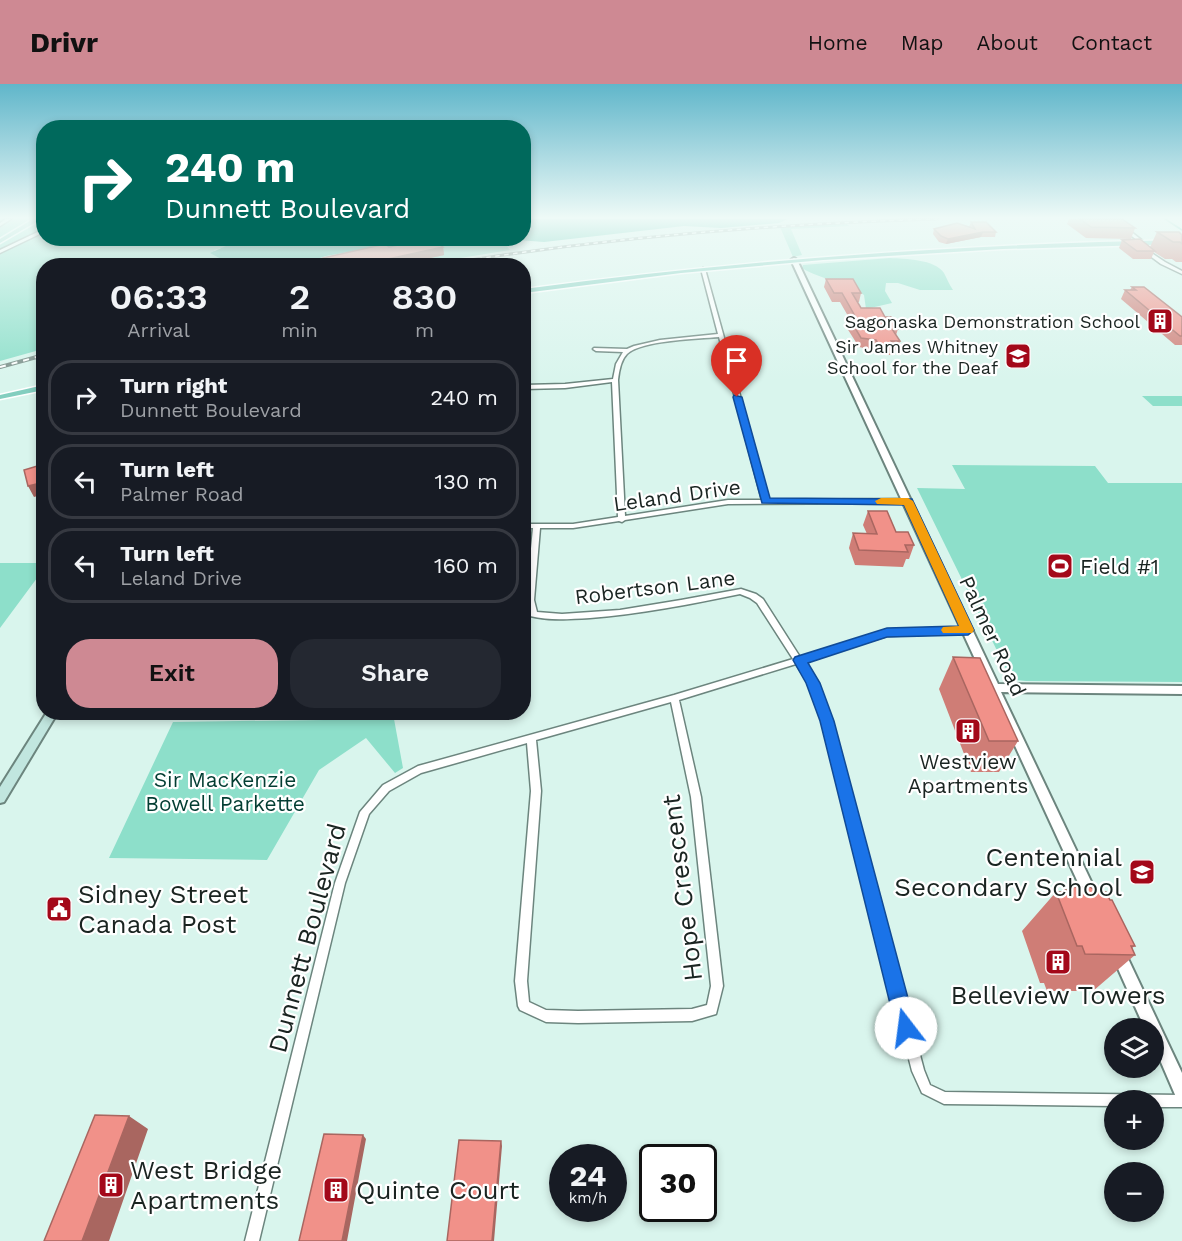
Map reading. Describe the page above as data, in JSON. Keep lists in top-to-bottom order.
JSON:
{
  "streets": {
    "street": [
      "Leland Drive",
      "Robertson Lane",
      "Palmer Road",
      "Hope Crescent",
      "Dunnett Boulevard"
    ]
  },
  "crossings": [
    ["Leland Drive", "Robertson Lane"],
    ["Leland Drive", "Palmer Road"],
    ["Robertson Lane", "Dunnett Boulevard"],
    ["Palmer Road", "Dunnett Boulevard"],
    ["Hope Crescent", "Dunnett Boulevard"]
  ],
  "parks": ["Sir MacKenzie Bowell Parkette"],
  "places": {
    "building": [
      "Sagonaska Demonstration School",
      "Westview Apartments",
      "Belleview Towers",
      "West Bridge Apartments",
      "Quinte Court"
    ],
    "school or university": ["Sir James Whitney School for the Deaf", "Centennial Secondary School"],
    "sports": ["Field #1"],
    "public building": ["Sidney Street Canada Post"]
  },
  "page": {
    "header": "Drivr",
    "nav": [
      "Home",
      "Map",
      "About",
      "Contact"
    ],
    "turn": ["240 m", "Dunnett Boulevard"],
    "eta": [
      "06:33",
      "Arrival",
      "2",
      "min",
      "830",
      "m"
    ],
    "list": [
      {
        "name": "Turn right",
        "note": "Dunnett Boulevard",
        "value": "240 m"
      },
      {
        "name": "Turn left",
        "note": "Palmer Road",
        "value": "130 m"
      },
      {
        "name": "Turn left",
        "note": "Leland Drive",
        "value": "160 m"
      }
    ],
    "buttons": ["Exit", "Share"],
    "map_buttons": ["+", "−"],
    "speed": "24 km/h",
    "limit": "30"
  }
}
